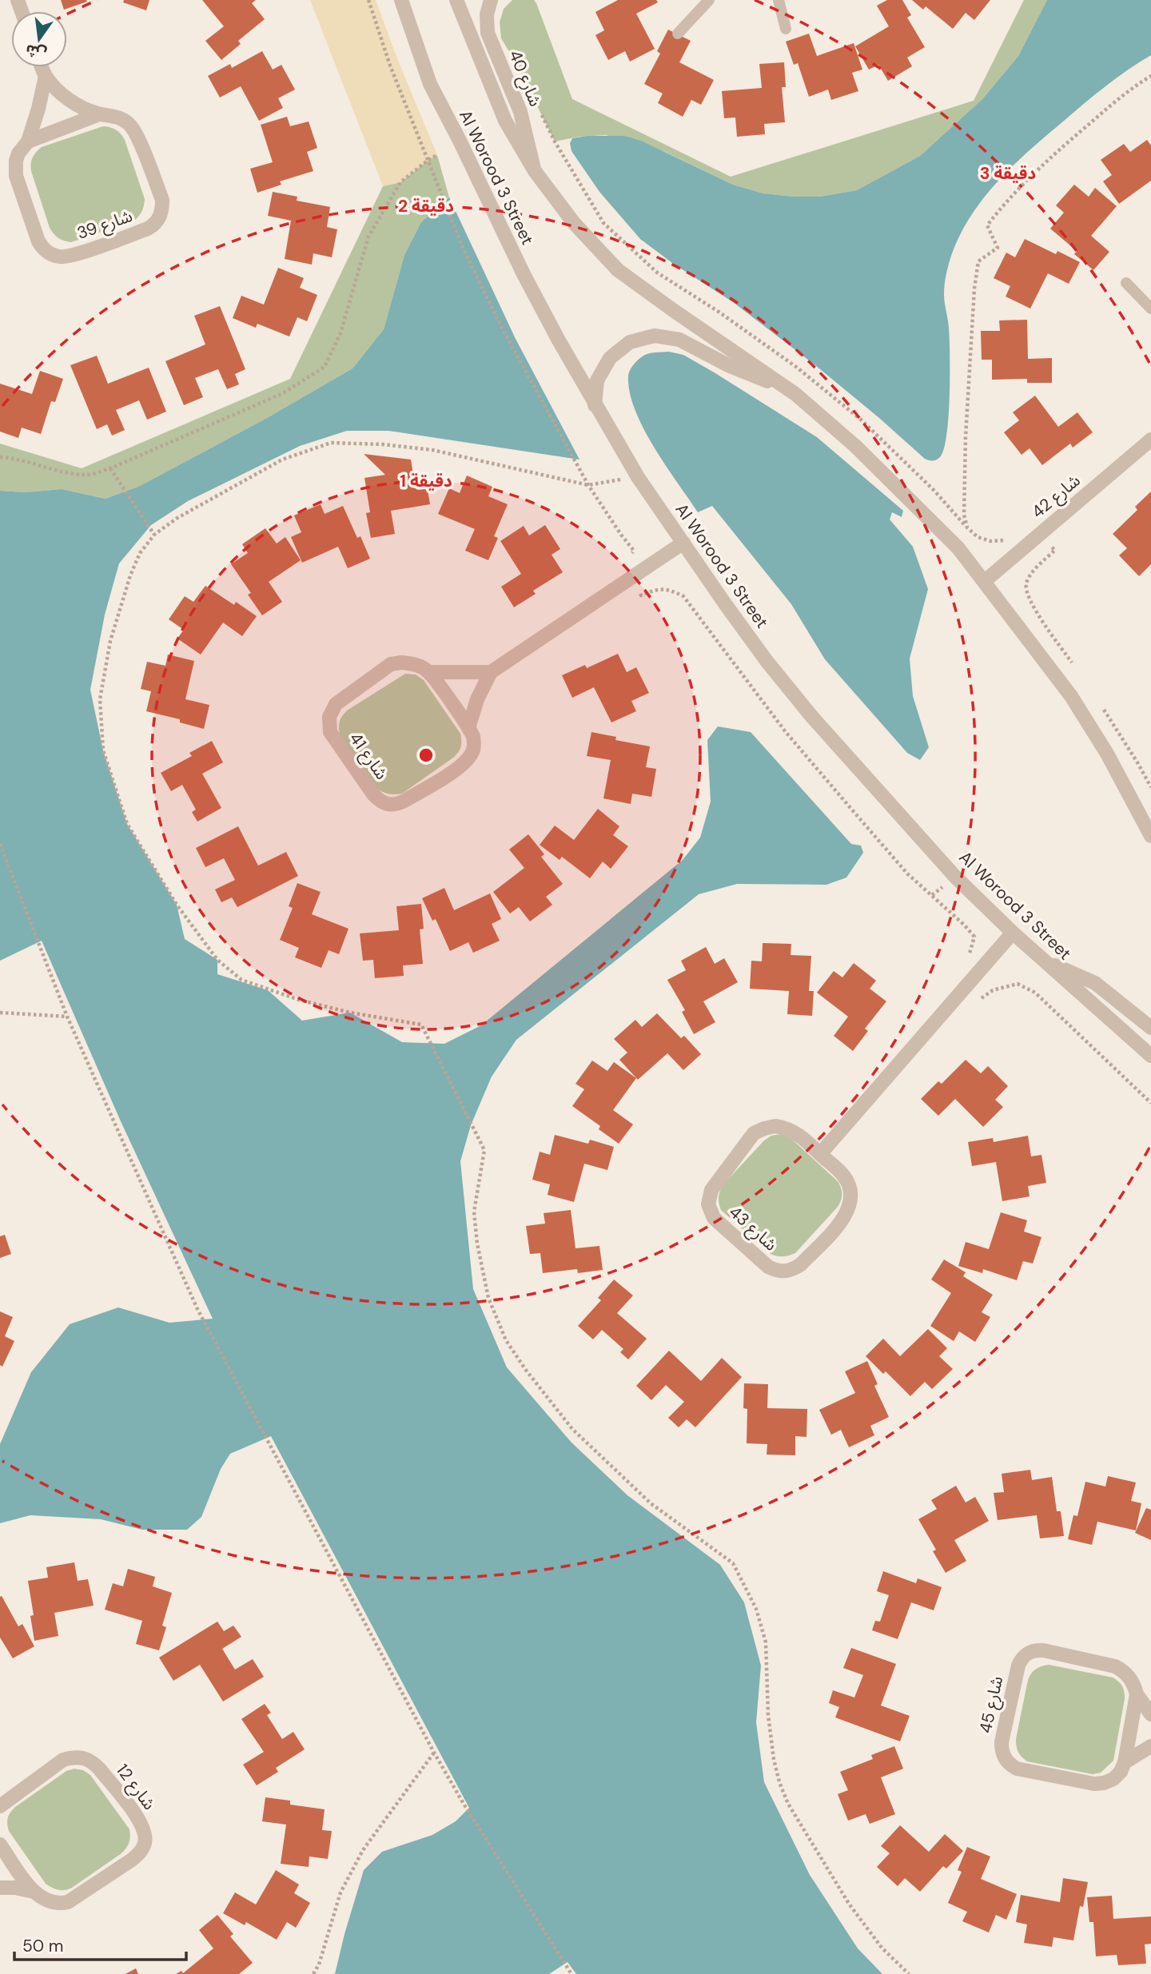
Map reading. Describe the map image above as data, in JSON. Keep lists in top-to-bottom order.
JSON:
{
  "streets": {
    "street": [
      "شارع 40",
      "Al Worood 3 Street",
      "شارع 39",
      "شارع 42",
      "شارع 41",
      "شارع 43",
      "شارع 45",
      "شارع 12"
    ]
  },
  "crossings": [
    ["شارع 40", "Al Worood 3 Street"],
    ["Al Worood 3 Street", "شارع 42"],
    ["Al Worood 3 Street", "شارع 41"]
  ],
  "scale_bar": "50 m",
  "north": "bottom",
  "rings": ["3 دقيقة", "2 دقيقة", "1 دقيقة"]
}
